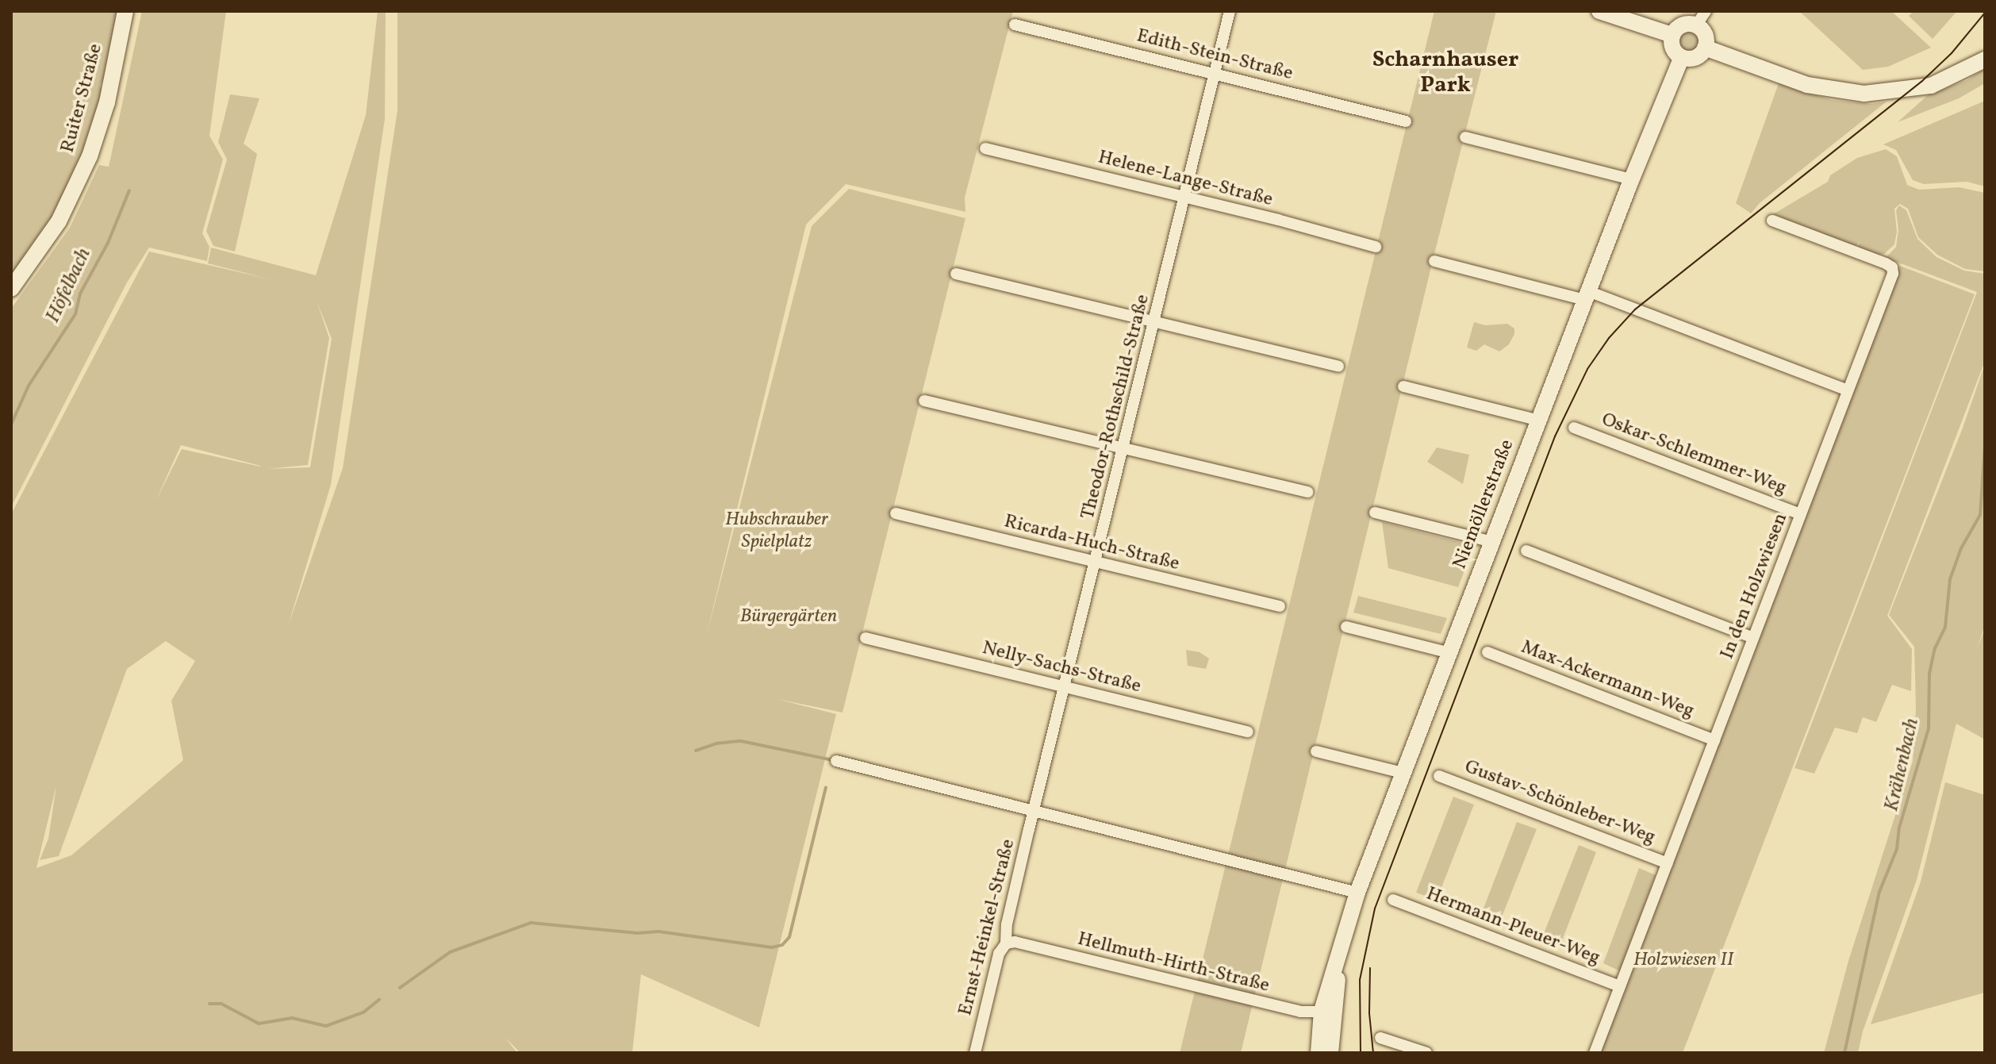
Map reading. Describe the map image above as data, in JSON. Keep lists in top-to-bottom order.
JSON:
{
  "streets": {
    "main road": ["Ruiter Straße", "Niemöllerstraße"],
    "street": [
      "Edith-Stein-Straße",
      "Helene-Lange-Straße",
      "Theodor-Rothschild-Straße",
      "Oskar-Schlemmer-Weg",
      "Ricarda-Huch-Straße",
      "In den Holzwiesen",
      "Nelly-Sachs-Straße",
      "Max-Ackermann-Weg",
      "Gustav-Schönleber-Weg",
      "Hermann-Pleuer-Weg",
      "Ernst-Heinkel-Straße",
      "Hellmuth-Hirth-Straße"
    ]
  },
  "crossings": [
    ["Edith-Stein-Straße", "Theodor-Rothschild-Straße"],
    ["Helene-Lange-Straße", "Theodor-Rothschild-Straße"],
    ["Theodor-Rothschild-Straße", "Ricarda-Huch-Straße"],
    ["Theodor-Rothschild-Straße", "Nelly-Sachs-Straße"],
    ["Theodor-Rothschild-Straße", "Ernst-Heinkel-Straße"],
    ["Oskar-Schlemmer-Weg", "In den Holzwiesen"],
    ["Niemöllerstraße", "Hellmuth-Hirth-Straße"],
    ["In den Holzwiesen", "Max-Ackermann-Weg"],
    ["In den Holzwiesen", "Gustav-Schönleber-Weg"],
    ["In den Holzwiesen", "Hermann-Pleuer-Weg"],
    ["Ernst-Heinkel-Straße", "Hellmuth-Hirth-Straße"]
  ],
  "districts": ["Scharnhauser Park"],
  "water": ["Höfelbach", "Krähenbach"],
  "parks": ["Hubschrauber Spielplatz", "Bürgergärten", "Holzwiesen II"]
}
